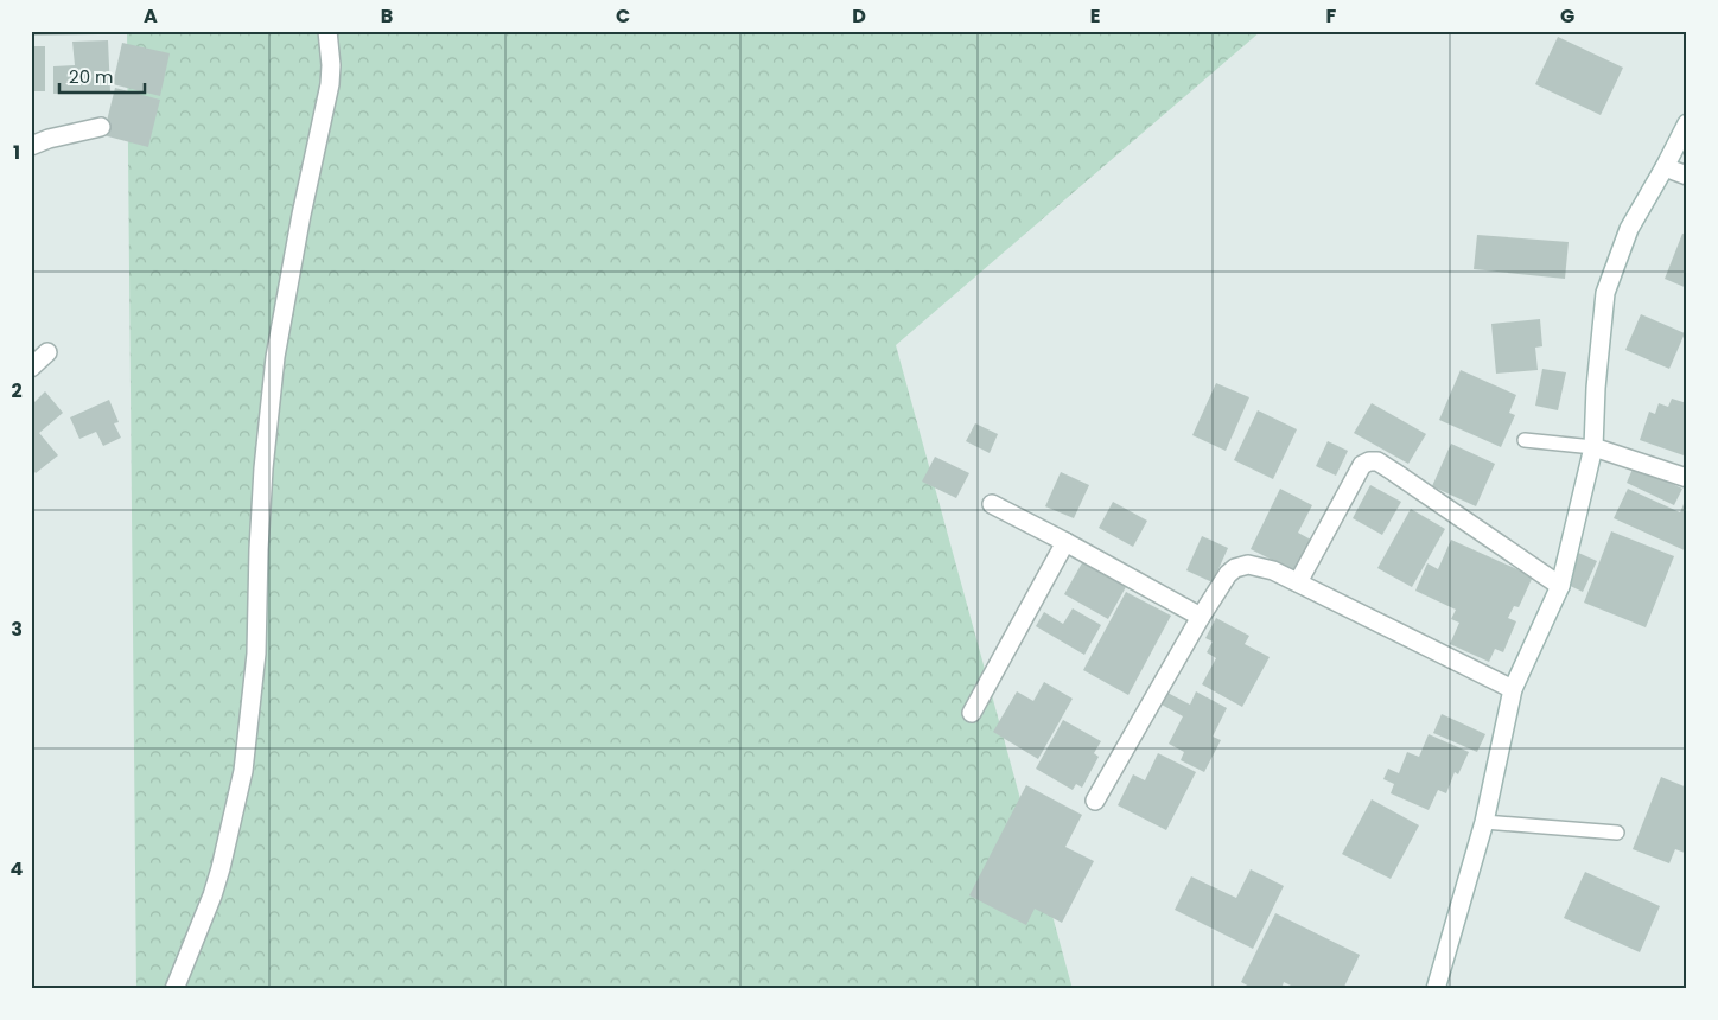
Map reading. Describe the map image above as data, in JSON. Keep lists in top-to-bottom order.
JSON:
{
  "scale_bar": "20 m",
  "grid": {
    "columns": [
      "A",
      "B",
      "C",
      "D",
      "E",
      "F",
      "G"
    ],
    "rows": [
      "1",
      "2",
      "3",
      "4"
    ]
  }
}
